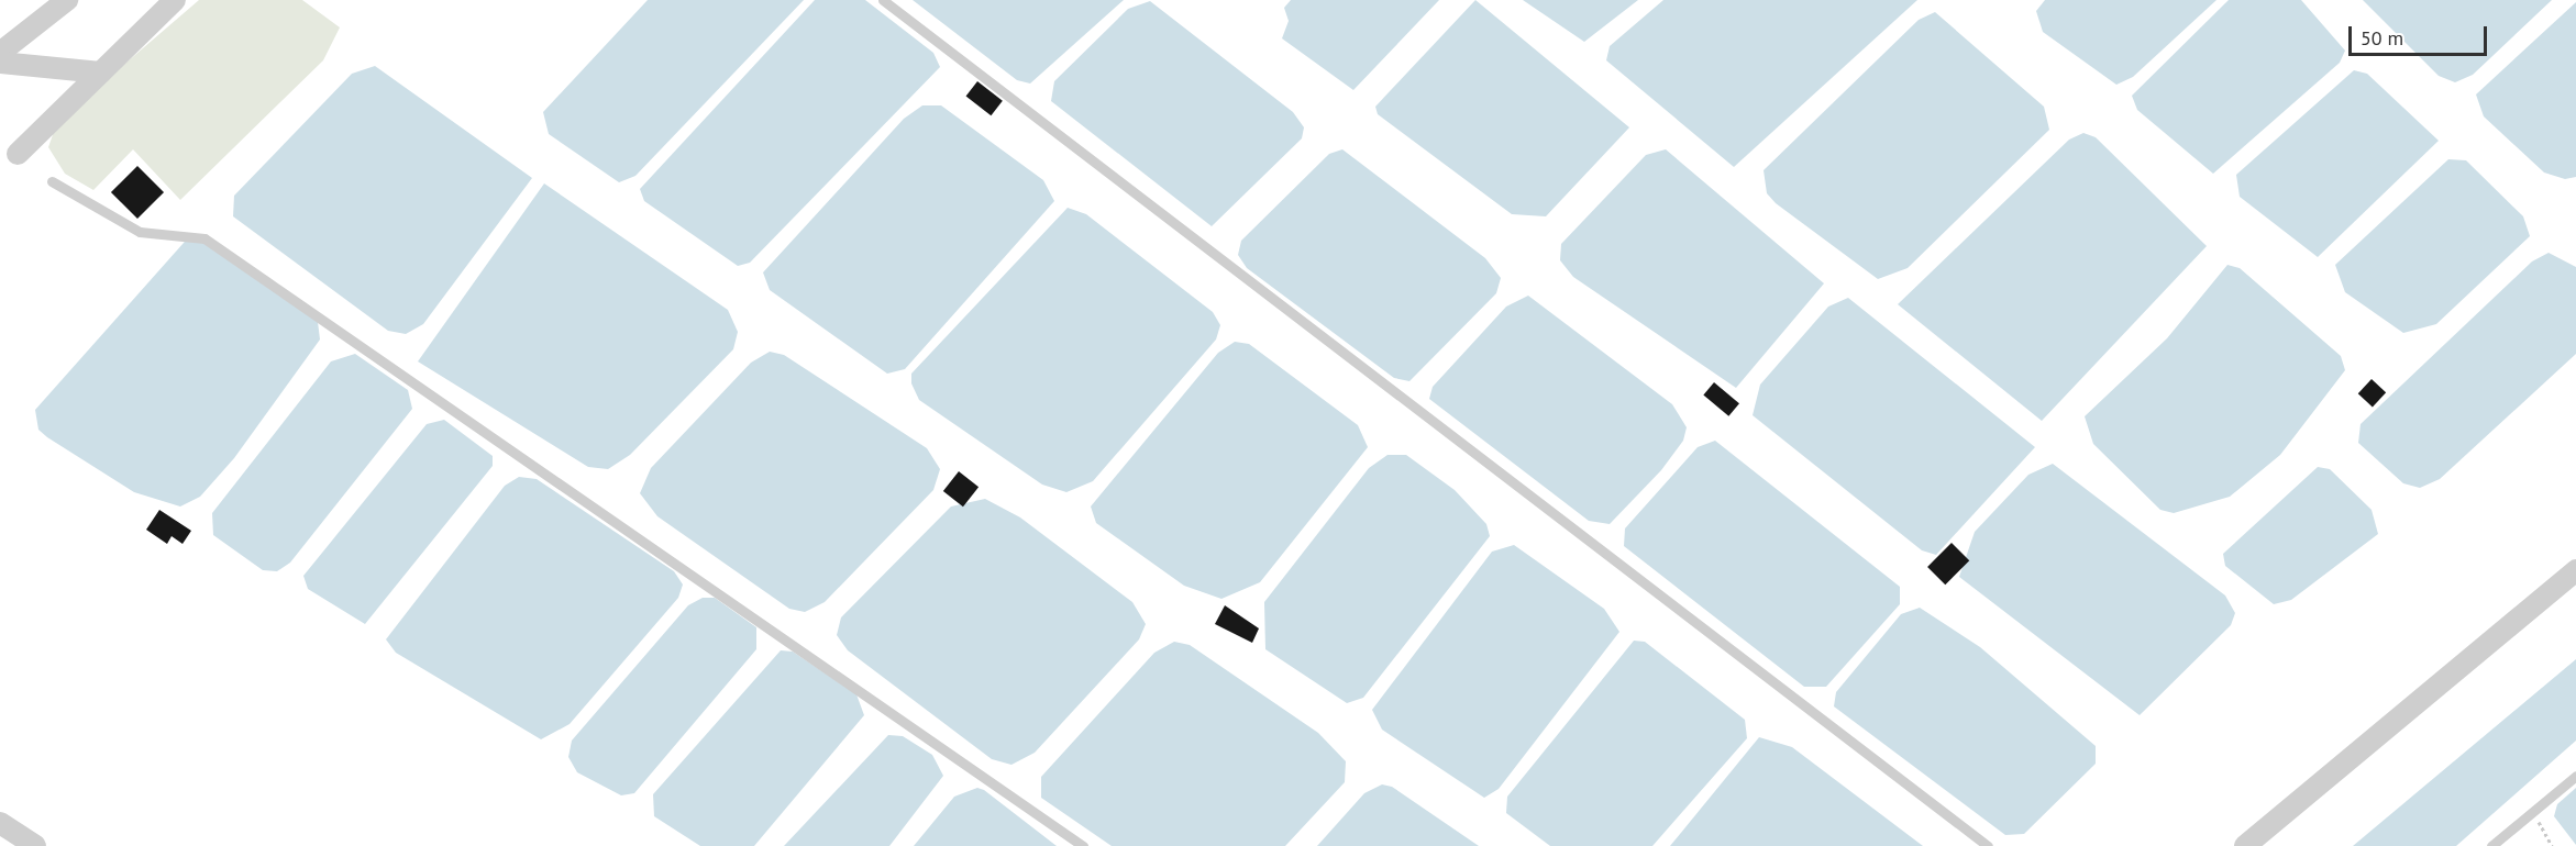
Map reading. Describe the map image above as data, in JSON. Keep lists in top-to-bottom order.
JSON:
{
  "scale_bar": "50 m"
}
